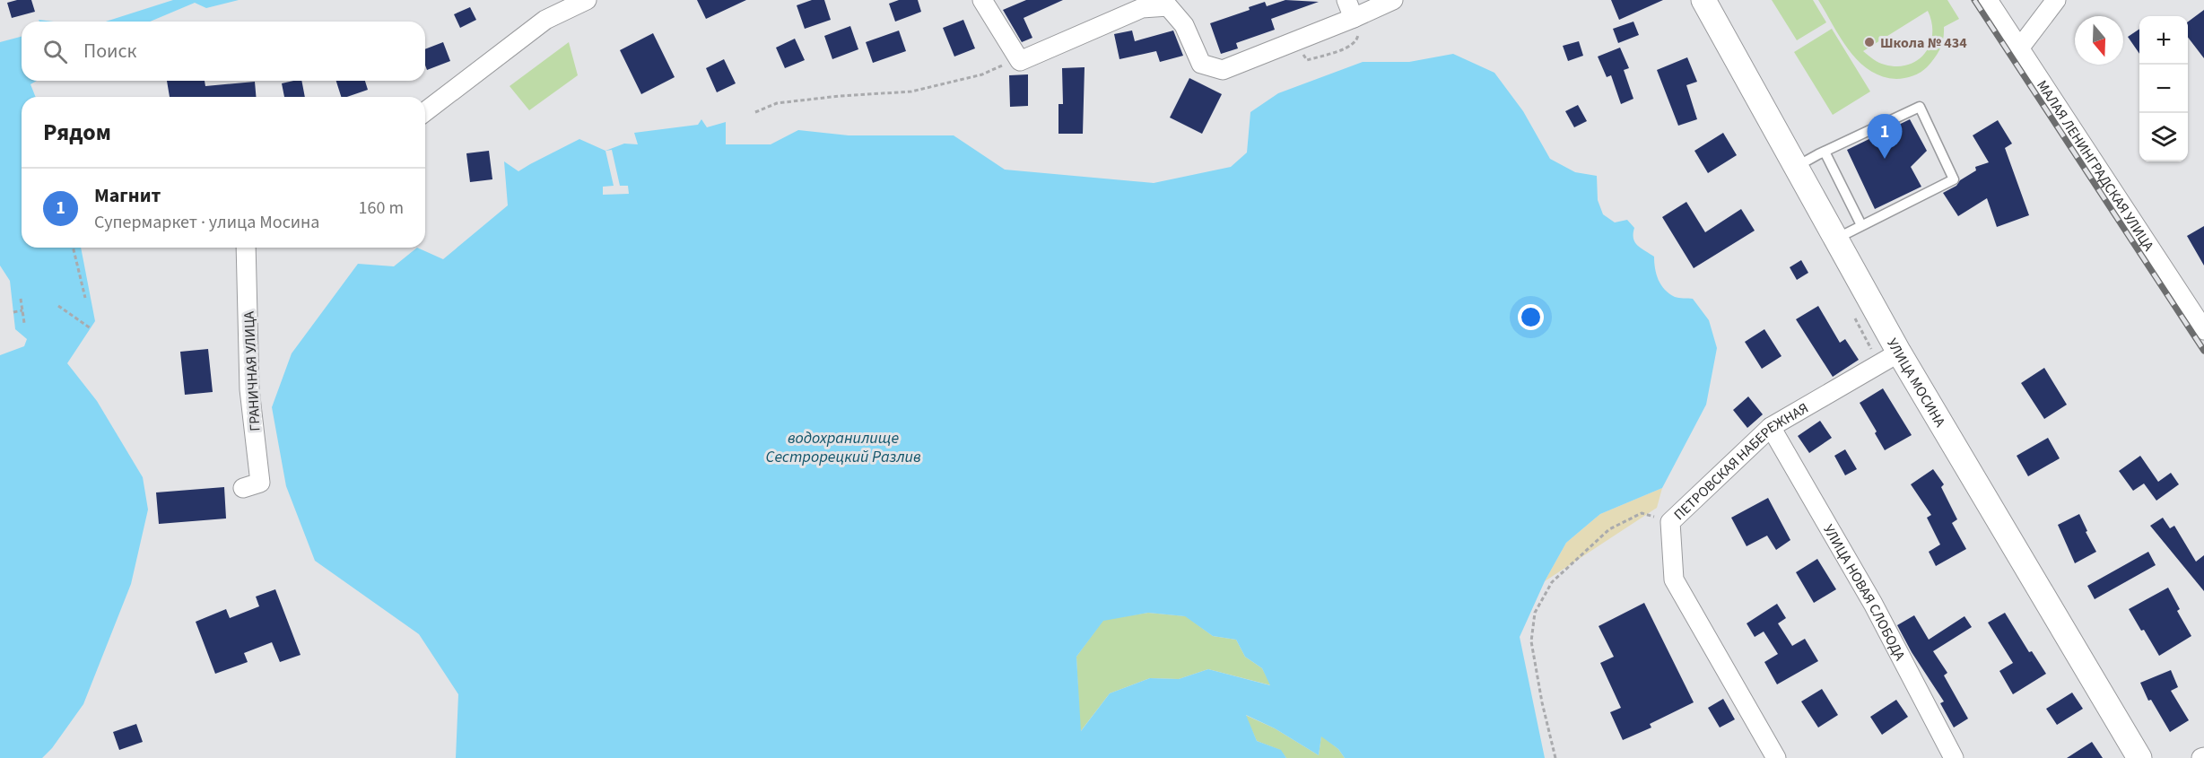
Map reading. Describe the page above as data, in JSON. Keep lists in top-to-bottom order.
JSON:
{
  "streets": {
    "street": [
      "МАЛАЯ ЛЕНИНГРАДСКАЯ УЛИЦА",
      "ГРАНИЧНАЯ УЛИЦА",
      "УЛИЦА МОСИНА",
      "ПЕТРОВСКАЯ НАБЕРЕЖНАЯ",
      "УЛИЦА НОВАЯ СЛОБОДА"
    ]
  },
  "crossings": [
    ["УЛИЦА МОСИНА", "ПЕТРОВСКАЯ НАБЕРЕЖНАЯ"],
    ["ПЕТРОВСКАЯ НАБЕРЕЖНАЯ", "УЛИЦА НОВАЯ СЛОБОДА"]
  ],
  "water": ["водохранилище Сестрорецкий Разлив"],
  "places": ["Школа № 434"],
  "north": "bottom",
  "page": {
    "map_buttons": ["+", "−"],
    "search": "Поиск",
    "heading": "Рядом",
    "pins": "1",
    "list": [
      {
        "mark": "1",
        "name": "Магнит",
        "note": "Супермаркет · улица Мосина",
        "value": "160 m"
      }
    ]
  }
}
